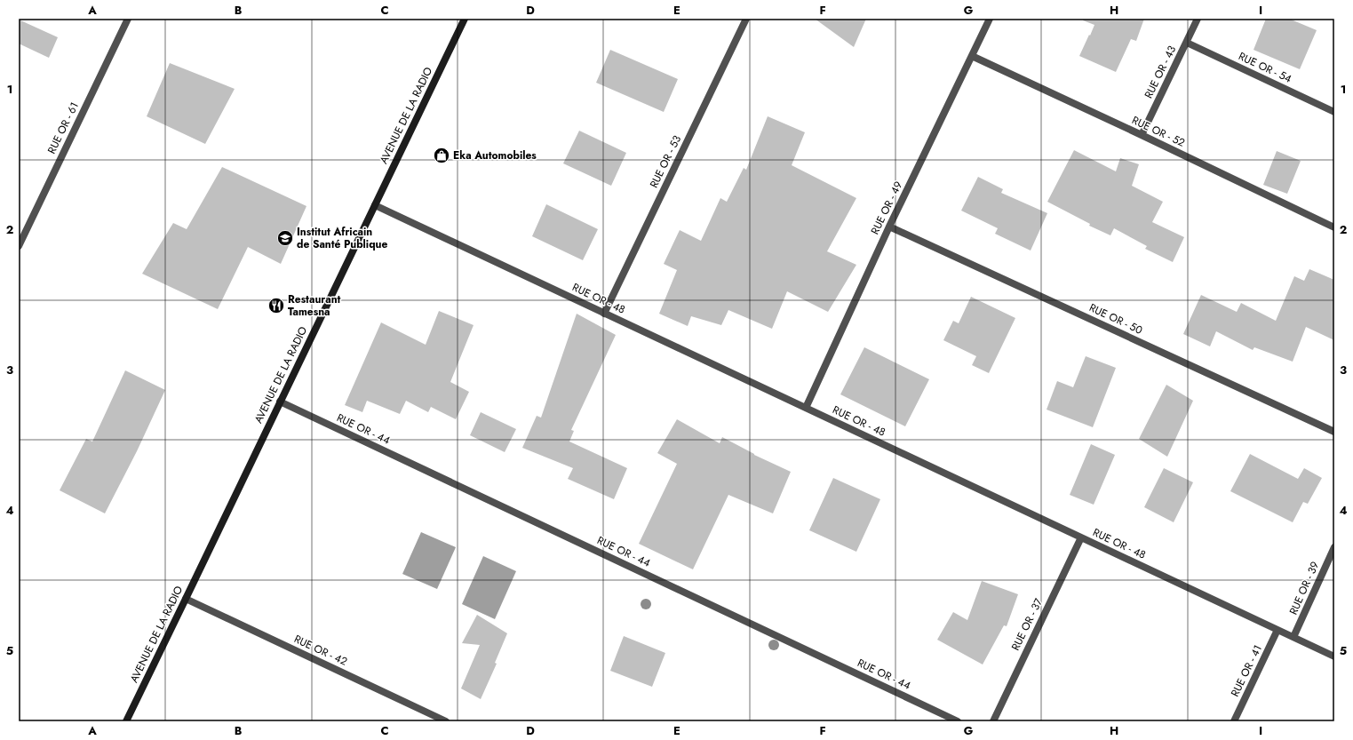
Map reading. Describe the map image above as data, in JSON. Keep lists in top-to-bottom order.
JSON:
{
  "streets": {
    "street": [
      "RUE OR - 54",
      "RUE OR - 43",
      "AVENUE DE LA RADIO",
      "RUE OR - 61",
      "RUE OR - 52",
      "RUE OR - 53",
      "RUE OR - 49",
      "RUE OR - 48",
      "RUE OR - 50",
      "RUE OR - 44",
      "RUE OR - 39",
      "RUE OR - 37",
      "RUE OR - 42",
      "RUE OR - 41"
    ]
  },
  "crossings": [
    ["RUE OR - 54", "RUE OR - 43"],
    ["RUE OR - 43", "RUE OR - 52"],
    ["AVENUE DE LA RADIO", "RUE OR - 48"],
    ["AVENUE DE LA RADIO", "RUE OR - 44"],
    ["AVENUE DE LA RADIO", "RUE OR - 42"],
    ["RUE OR - 52", "RUE OR - 49"],
    ["RUE OR - 53", "RUE OR - 48"],
    ["RUE OR - 49", "RUE OR - 48"],
    ["RUE OR - 49", "RUE OR - 50"],
    ["RUE OR - 48", "RUE OR - 39"],
    ["RUE OR - 48", "RUE OR - 37"],
    ["RUE OR - 48", "RUE OR - 41"]
  ],
  "places": {
    "shop": ["Eka Automobiles"],
    "school or university": ["Institut Africain de Santé Publique"],
    "restaurant": ["Restaurant Tamesna"]
  },
  "grid": {
    "columns": [
      "A",
      "B",
      "C",
      "D",
      "E",
      "F",
      "G",
      "H",
      "I"
    ],
    "rows": [
      "1",
      "2",
      "3",
      "4",
      "5"
    ]
  }
}
